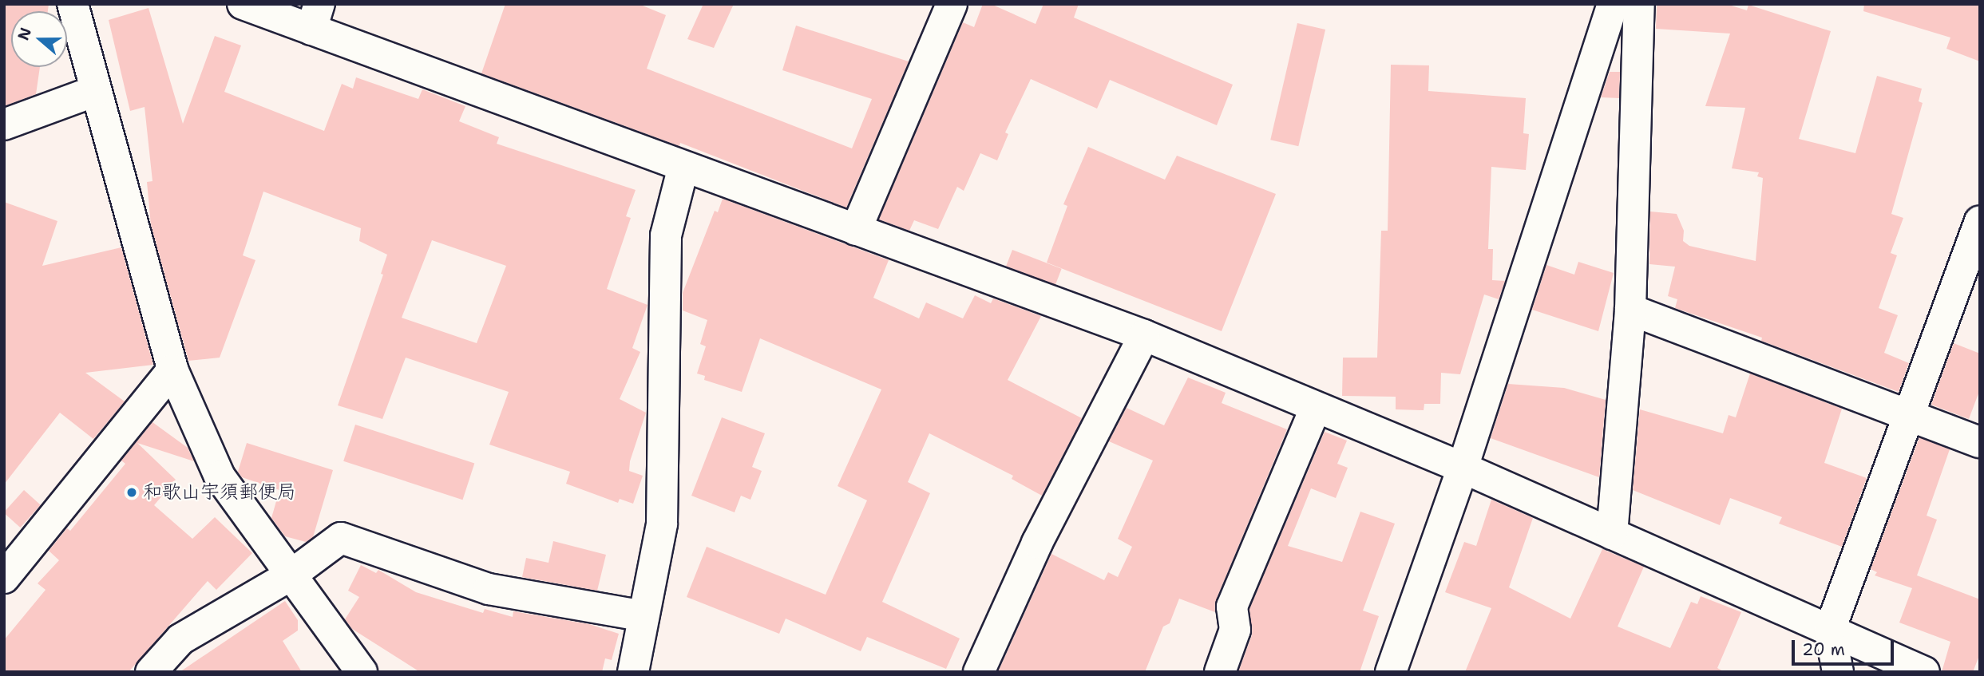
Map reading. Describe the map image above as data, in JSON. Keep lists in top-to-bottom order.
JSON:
{
  "places": ["和歌山宇須郵便局"],
  "scale_bar": "20 m",
  "north": "left"
}
